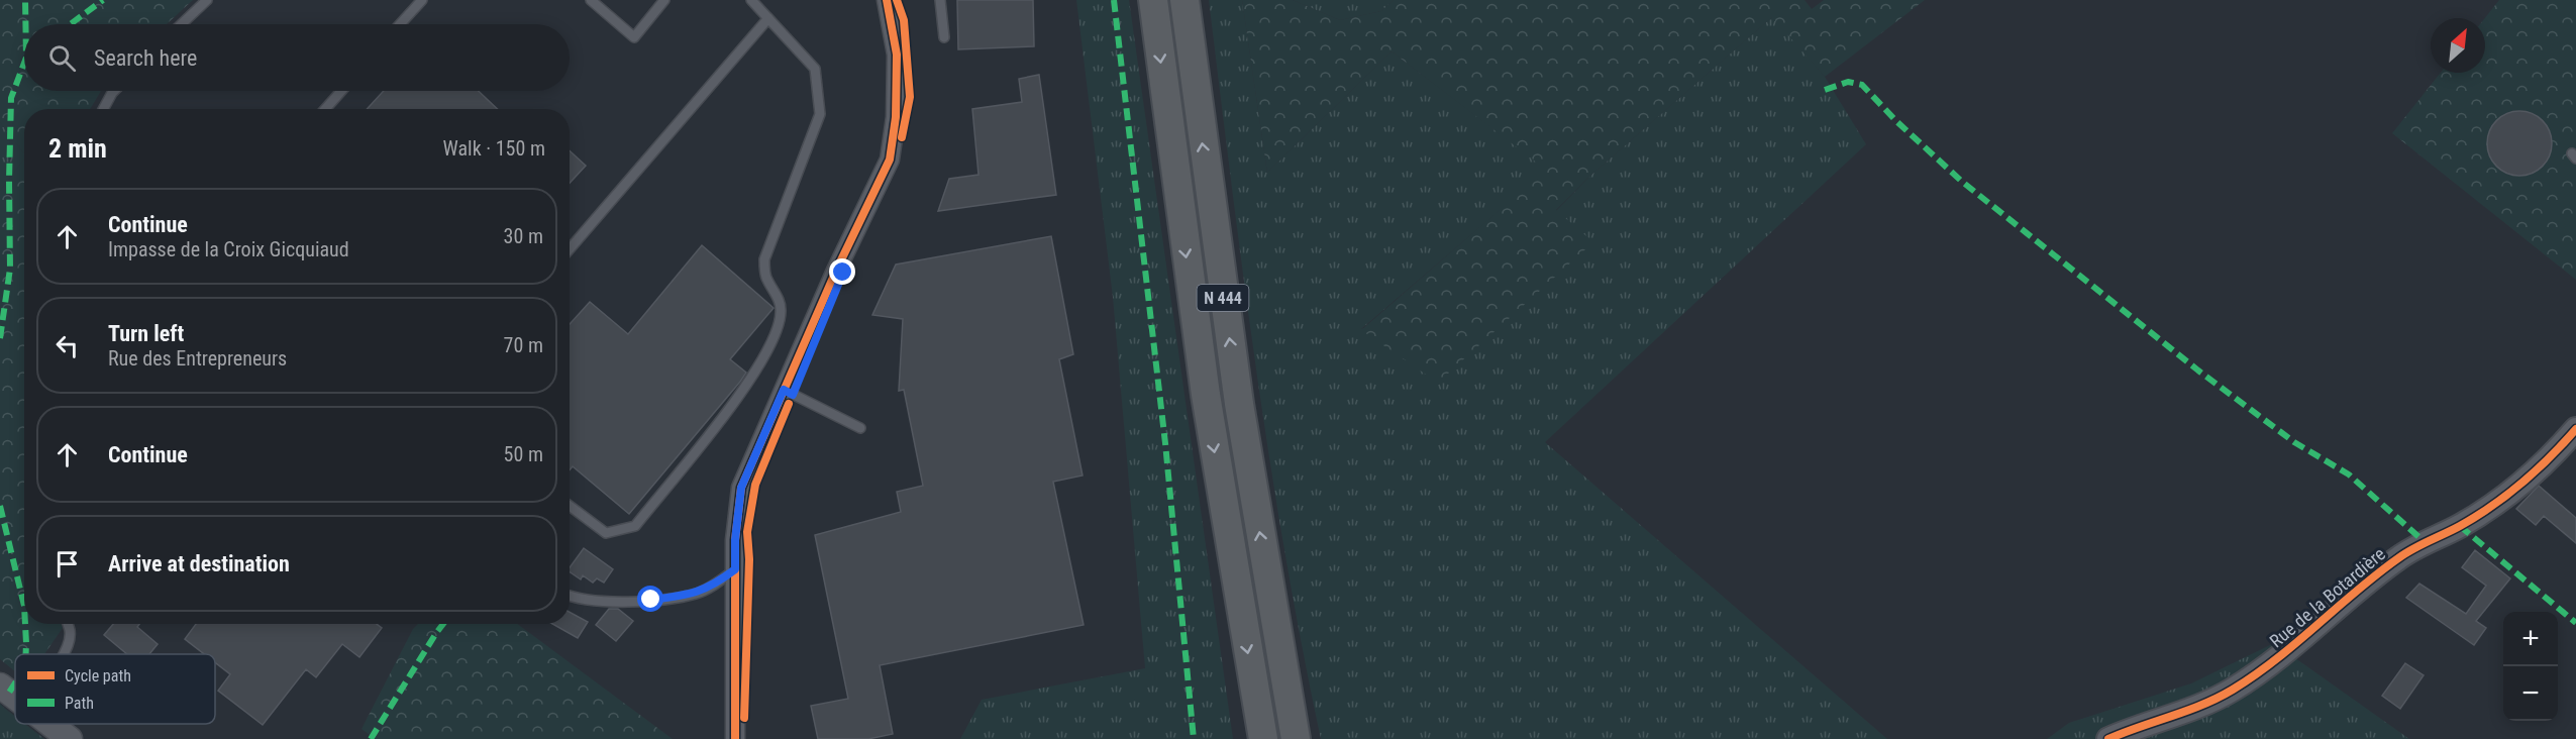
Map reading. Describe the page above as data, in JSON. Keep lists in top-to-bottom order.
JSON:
{
  "streets": {
    "highway": ["N 444"],
    "street": ["Rue de la Botardière"]
  },
  "legend": ["Cycle path", "Path"],
  "north": "top right",
  "page": {
    "search": "Search here",
    "heading": ["2 min", "Walk · 150 m"],
    "list": [
      ["Continue", "Impasse de la Croix Gicquiaud", "30 m"],
      ["Turn left", "Rue des Entrepreneurs", "70 m"],
      ["Continue", "50 m"],
      "Arrive at destination"
    ],
    "map_buttons": ["+", "−"]
  }
}
